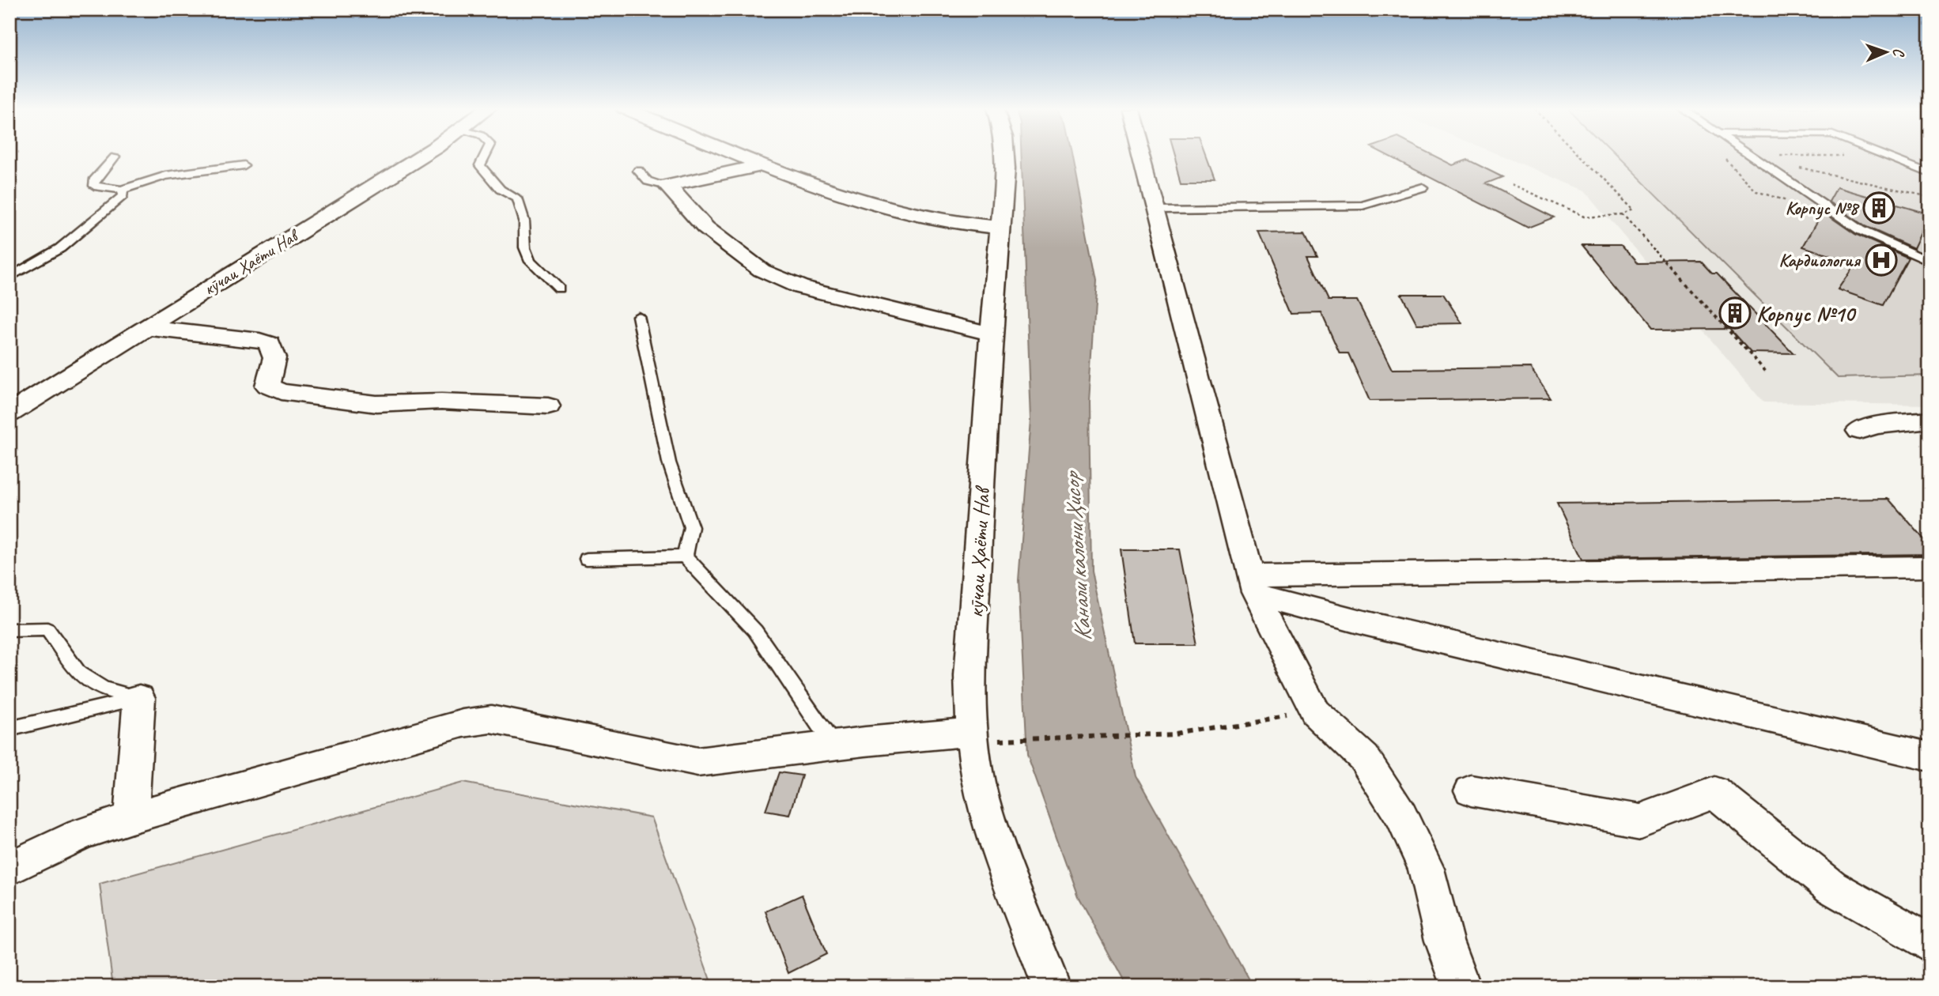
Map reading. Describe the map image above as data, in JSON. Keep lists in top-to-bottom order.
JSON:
{
  "streets": {
    "street": ["кӯчаи Ҳаёти Нав"]
  },
  "water": ["Канали калони Ҳисор"],
  "places": {
    "building": ["Корпус №8", "Корпус №10"],
    "hospital": ["Кардиология"]
  },
  "north": "right"
}
